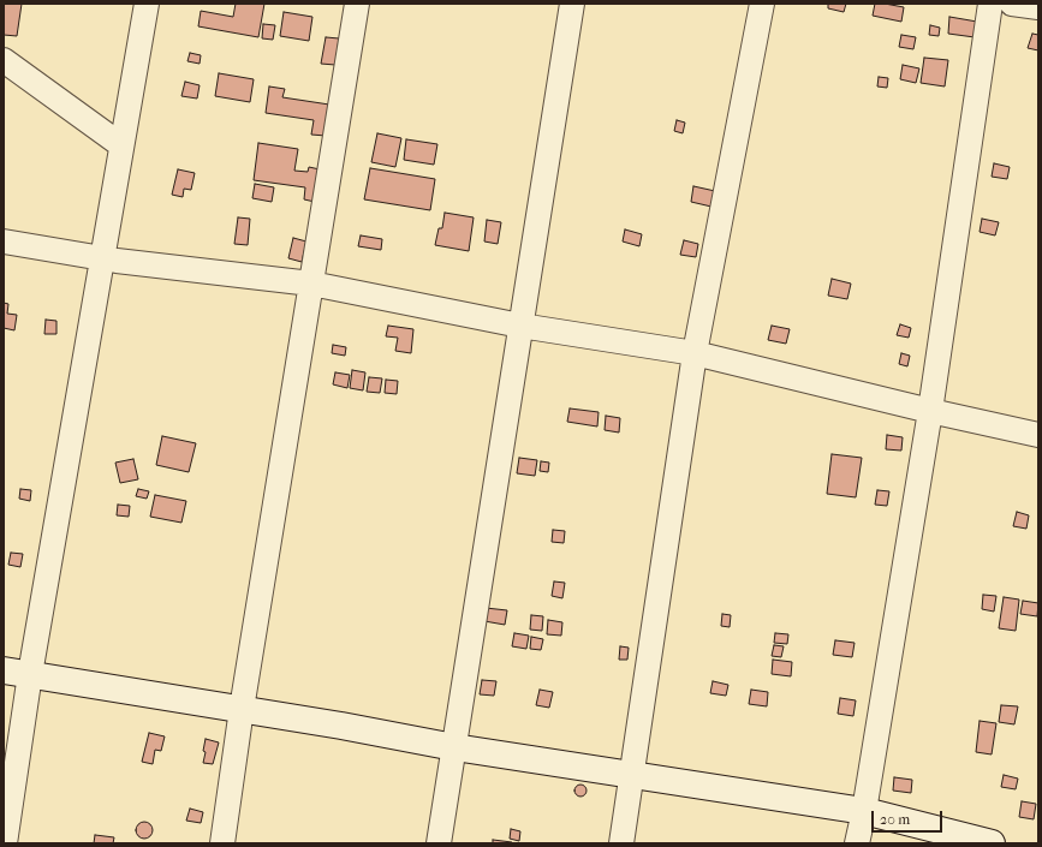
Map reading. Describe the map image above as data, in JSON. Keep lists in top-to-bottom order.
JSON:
{
  "scale_bar": "20 m"
}
